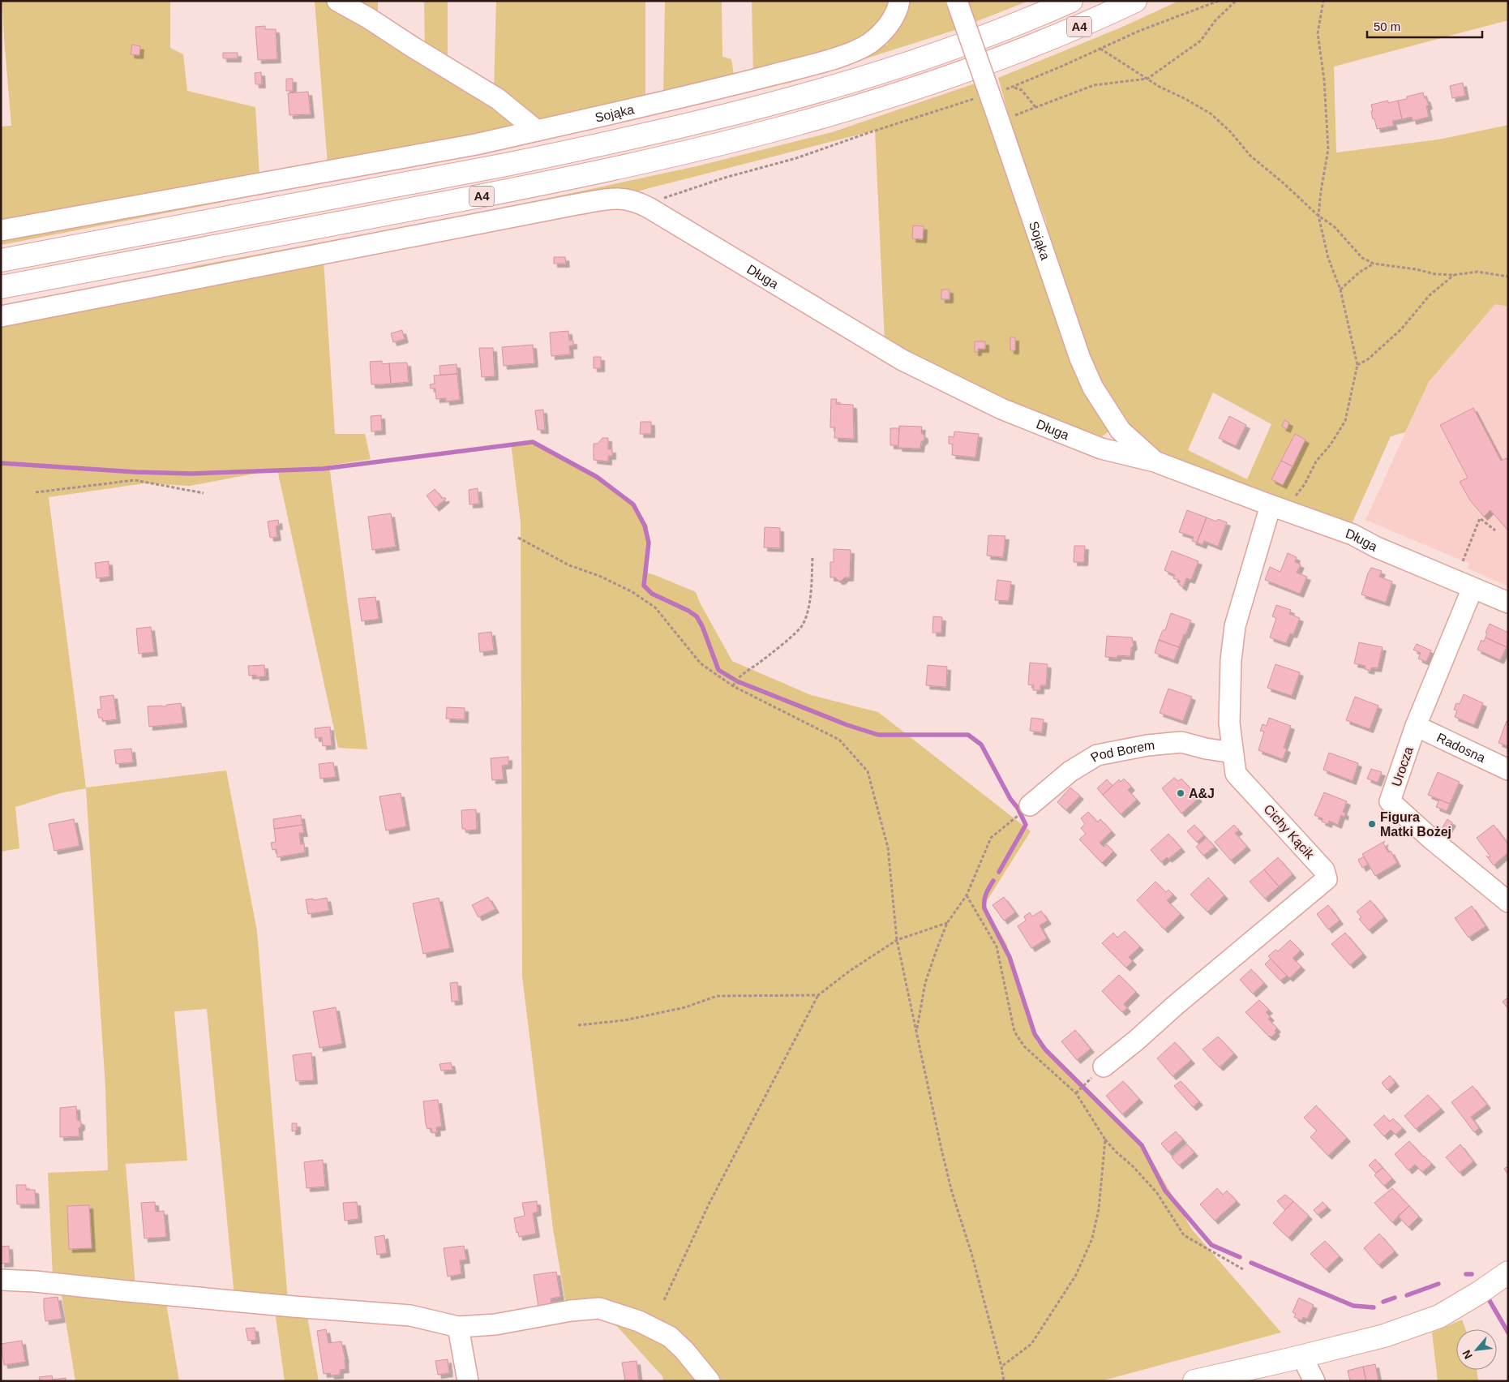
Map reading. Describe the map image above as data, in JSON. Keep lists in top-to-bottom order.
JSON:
{
  "streets": {
    "main road": ["A4"],
    "street": [
      "Sojąka",
      "Długa",
      "Radosna",
      "Pod Borem",
      "Urocza",
      "Cichy Kącik"
    ]
  },
  "crossings": [
    ["Sojąka", "Długa"],
    ["Długa", "Urocza"],
    ["Długa", "Cichy Kącik"],
    ["Radosna", "Urocza"],
    ["Pod Borem", "Cichy Kącik"]
  ],
  "places": ["A&J", "Figura Matki Bożej"],
  "scale_bar": "50 m",
  "north": "bottom left"
}
